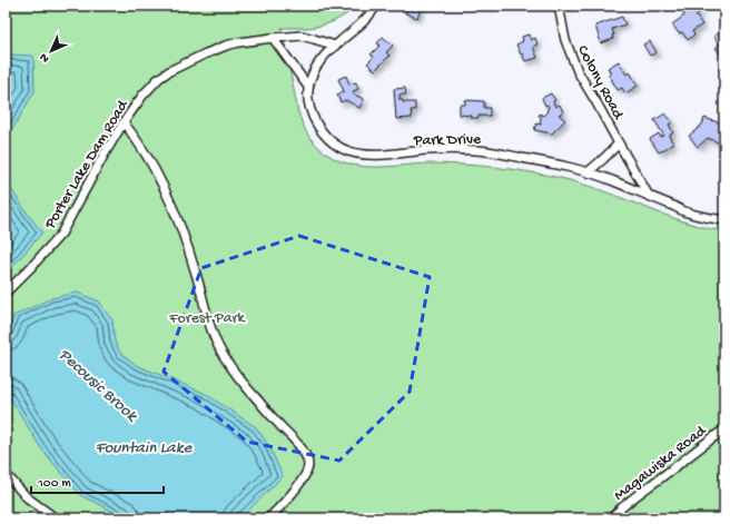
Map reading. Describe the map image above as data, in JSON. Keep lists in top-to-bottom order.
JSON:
{
  "streets": {
    "street": [
      "Colony Road",
      "Park Drive",
      "Porter Lake Dam Road",
      "Magawiska Road"
    ]
  },
  "crossings": [
    ["Colony Road", "Park Drive"],
    ["Park Drive", "Porter Lake Dam Road"]
  ],
  "water": ["Pecousic Brook", "Fountain Lake"],
  "parks": ["Forest Park"],
  "scale_bar": "100 m",
  "north": "bottom left"
}
